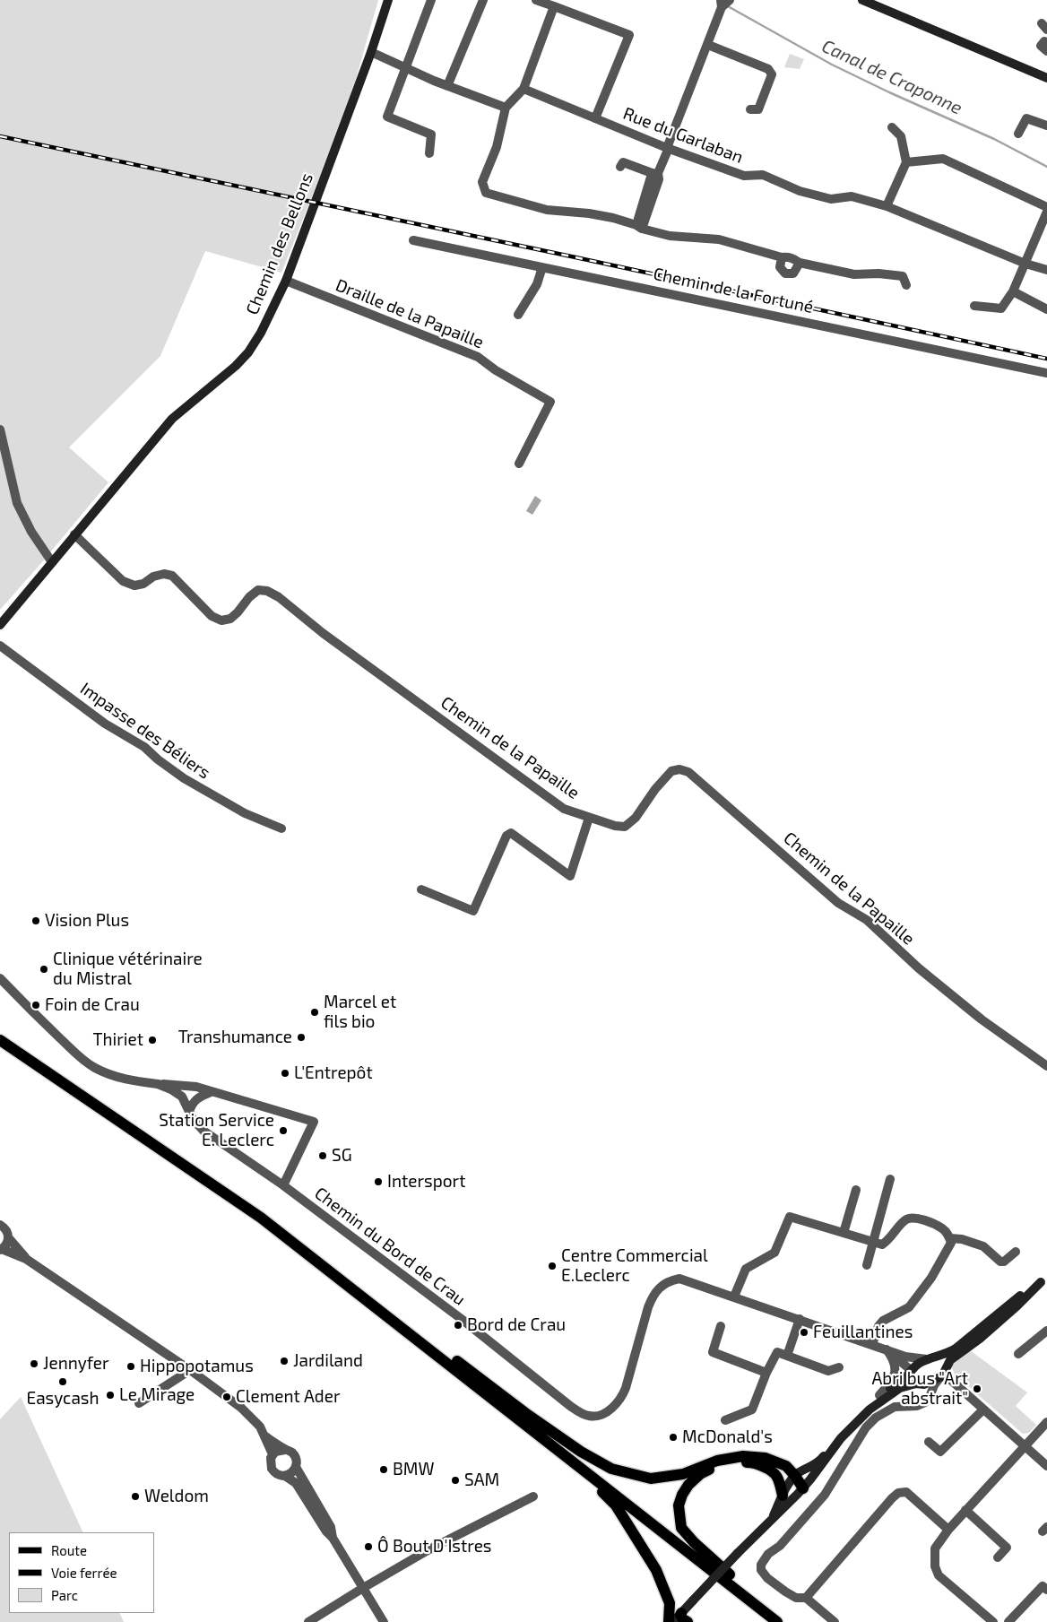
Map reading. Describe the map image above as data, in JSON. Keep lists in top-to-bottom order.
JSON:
{
  "streets": {
    "main road": ["Chemin des Bellons"],
    "street": [
      "Rue du Garlaban",
      "Chemin de la Fortuné",
      "Draille de la Papaille",
      "Impasse des Béliers",
      "Chemin de la Papaille",
      "Chemin du Bord de Crau"
    ]
  },
  "crossings": [
    ["Chemin des Bellons", "Draille de la Papaille"],
    ["Chemin des Bellons", "Chemin de la Papaille"]
  ],
  "water": ["Canal de Craponne"],
  "places": [
    "Vision Plus",
    "Clinique vétérinaire du Mistral",
    "Foin de Crau",
    "Marcel et fils bio",
    "Transhumance",
    "Thiriet",
    "L'Entrepôt",
    "Station Service E. Leclerc",
    "SG",
    "Intersport",
    "Centre Commercial E.Leclerc",
    "Bord de Crau",
    "Feuillantines",
    "Jardiland",
    "Jennyfer",
    "Hippopotamus",
    "Easycash",
    "Abri bus \"Art abstrait\"",
    "Le Mirage",
    "Clement Ader",
    "McDonald's",
    "BMW",
    "SAM",
    "Weldom",
    "Ô Bout D'Istres"
  ],
  "legend": ["Route", "Voie ferrée", "Parc"]
}
